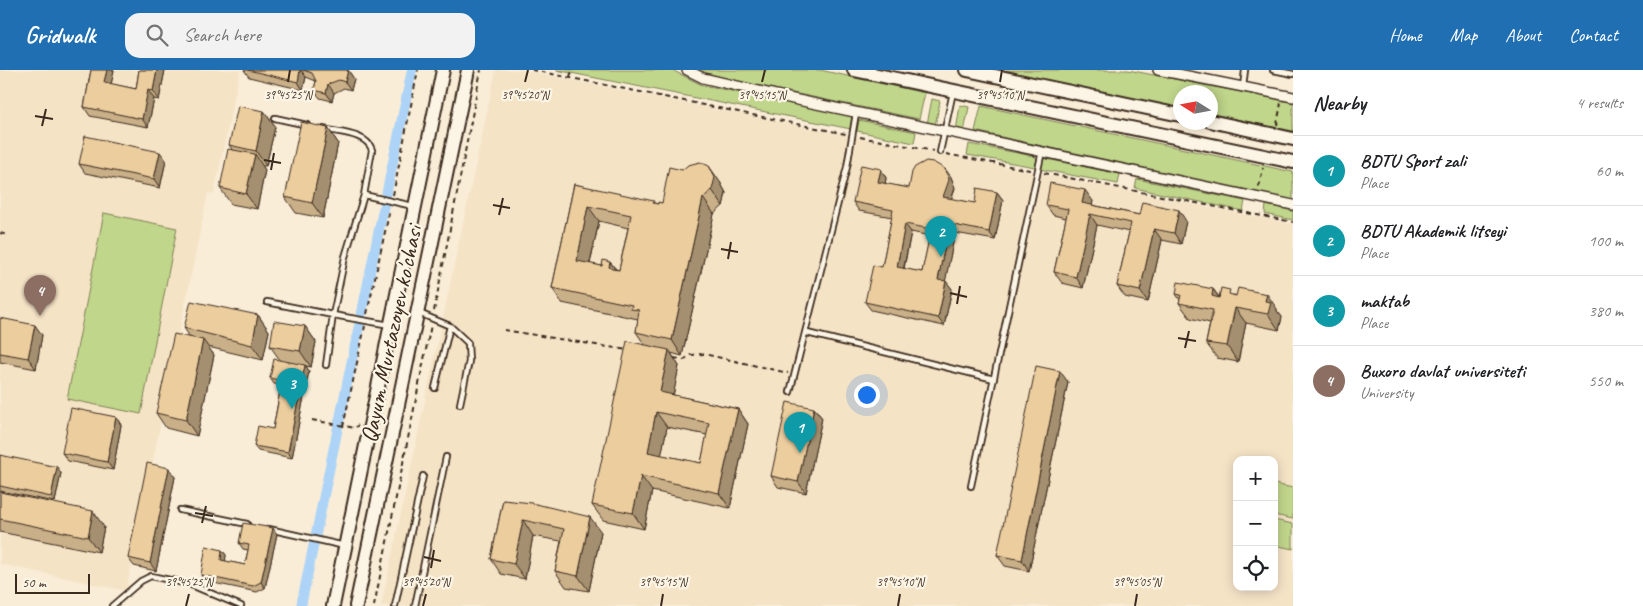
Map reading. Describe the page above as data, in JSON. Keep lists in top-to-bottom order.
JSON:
{
  "streets": {
    "street": ["Qayum Murtazoyev ko'chasi"]
  },
  "scale_bar": "50 m",
  "north": "left",
  "page": {
    "header": "Gridwalk",
    "search": "Search here",
    "nav": [
      "Home",
      "Map",
      "About",
      "Contact"
    ],
    "heading": ["Nearby", "4 results"],
    "list": [
      {
        "mark": "1",
        "name": "BDTU Sport zali",
        "note": "Place",
        "value": "60 m"
      },
      {
        "mark": "2",
        "name": "BDTU Akademik litseyi",
        "note": "Place",
        "value": "100 m"
      },
      {
        "mark": "3",
        "name": "maktab",
        "note": "Place",
        "value": "380 m"
      },
      {
        "mark": "4",
        "name": "Buxoro davlat universiteti",
        "note": "University",
        "value": "550 m"
      }
    ],
    "pins": [
      "2",
      "4",
      "3",
      "1"
    ],
    "map_buttons": ["+", "−"],
    "scale": "50 m"
  },
  "coordinates": [
    "39°45'25\"N",
    "39°45'20\"N",
    "39°45'15\"N",
    "39°45'10\"N",
    "39°45'05\"N"
  ]
}
